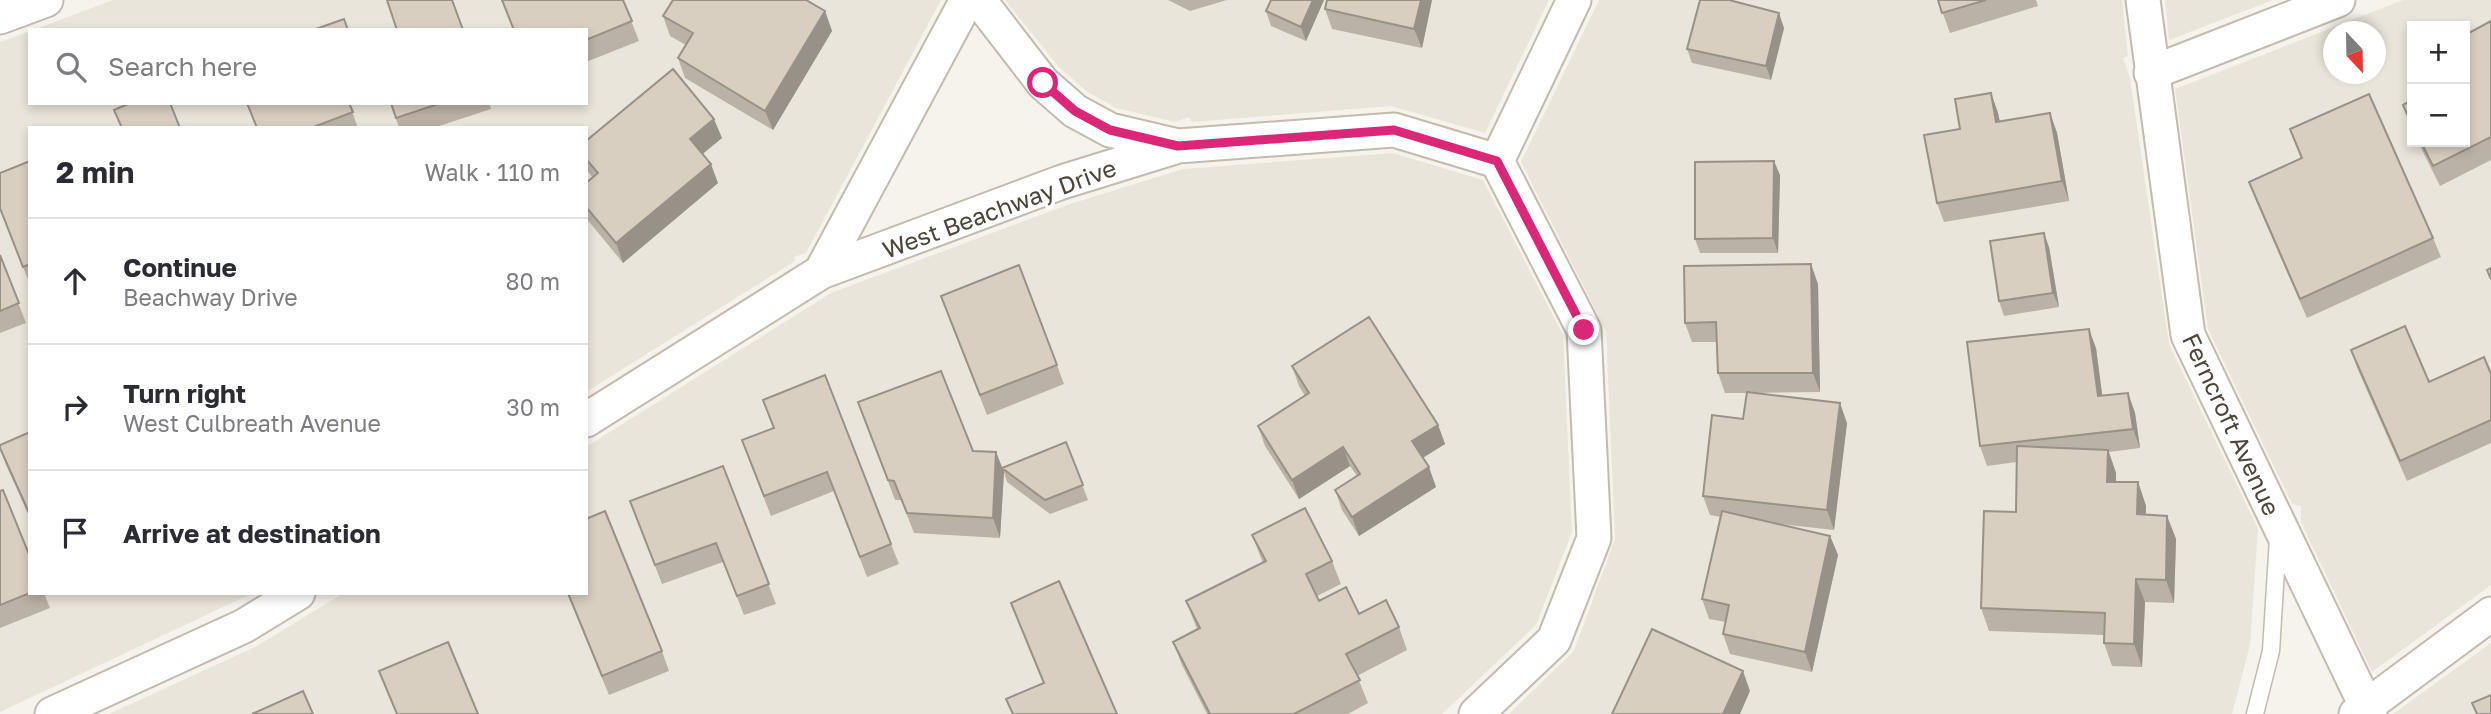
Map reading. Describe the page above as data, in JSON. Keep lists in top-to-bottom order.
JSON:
{
  "streets": {
    "street": ["West Beachway Drive", "Ferncroft Avenue"]
  },
  "north": "bottom",
  "page": {
    "map_buttons": ["+", "−"],
    "search": "Search here",
    "heading": ["2 min", "Walk · 110 m"],
    "list": [
      ["Continue", "Beachway Drive", "80 m"],
      ["Turn right", "West Culbreath Avenue", "30 m"],
      "Arrive at destination"
    ]
  }
}
